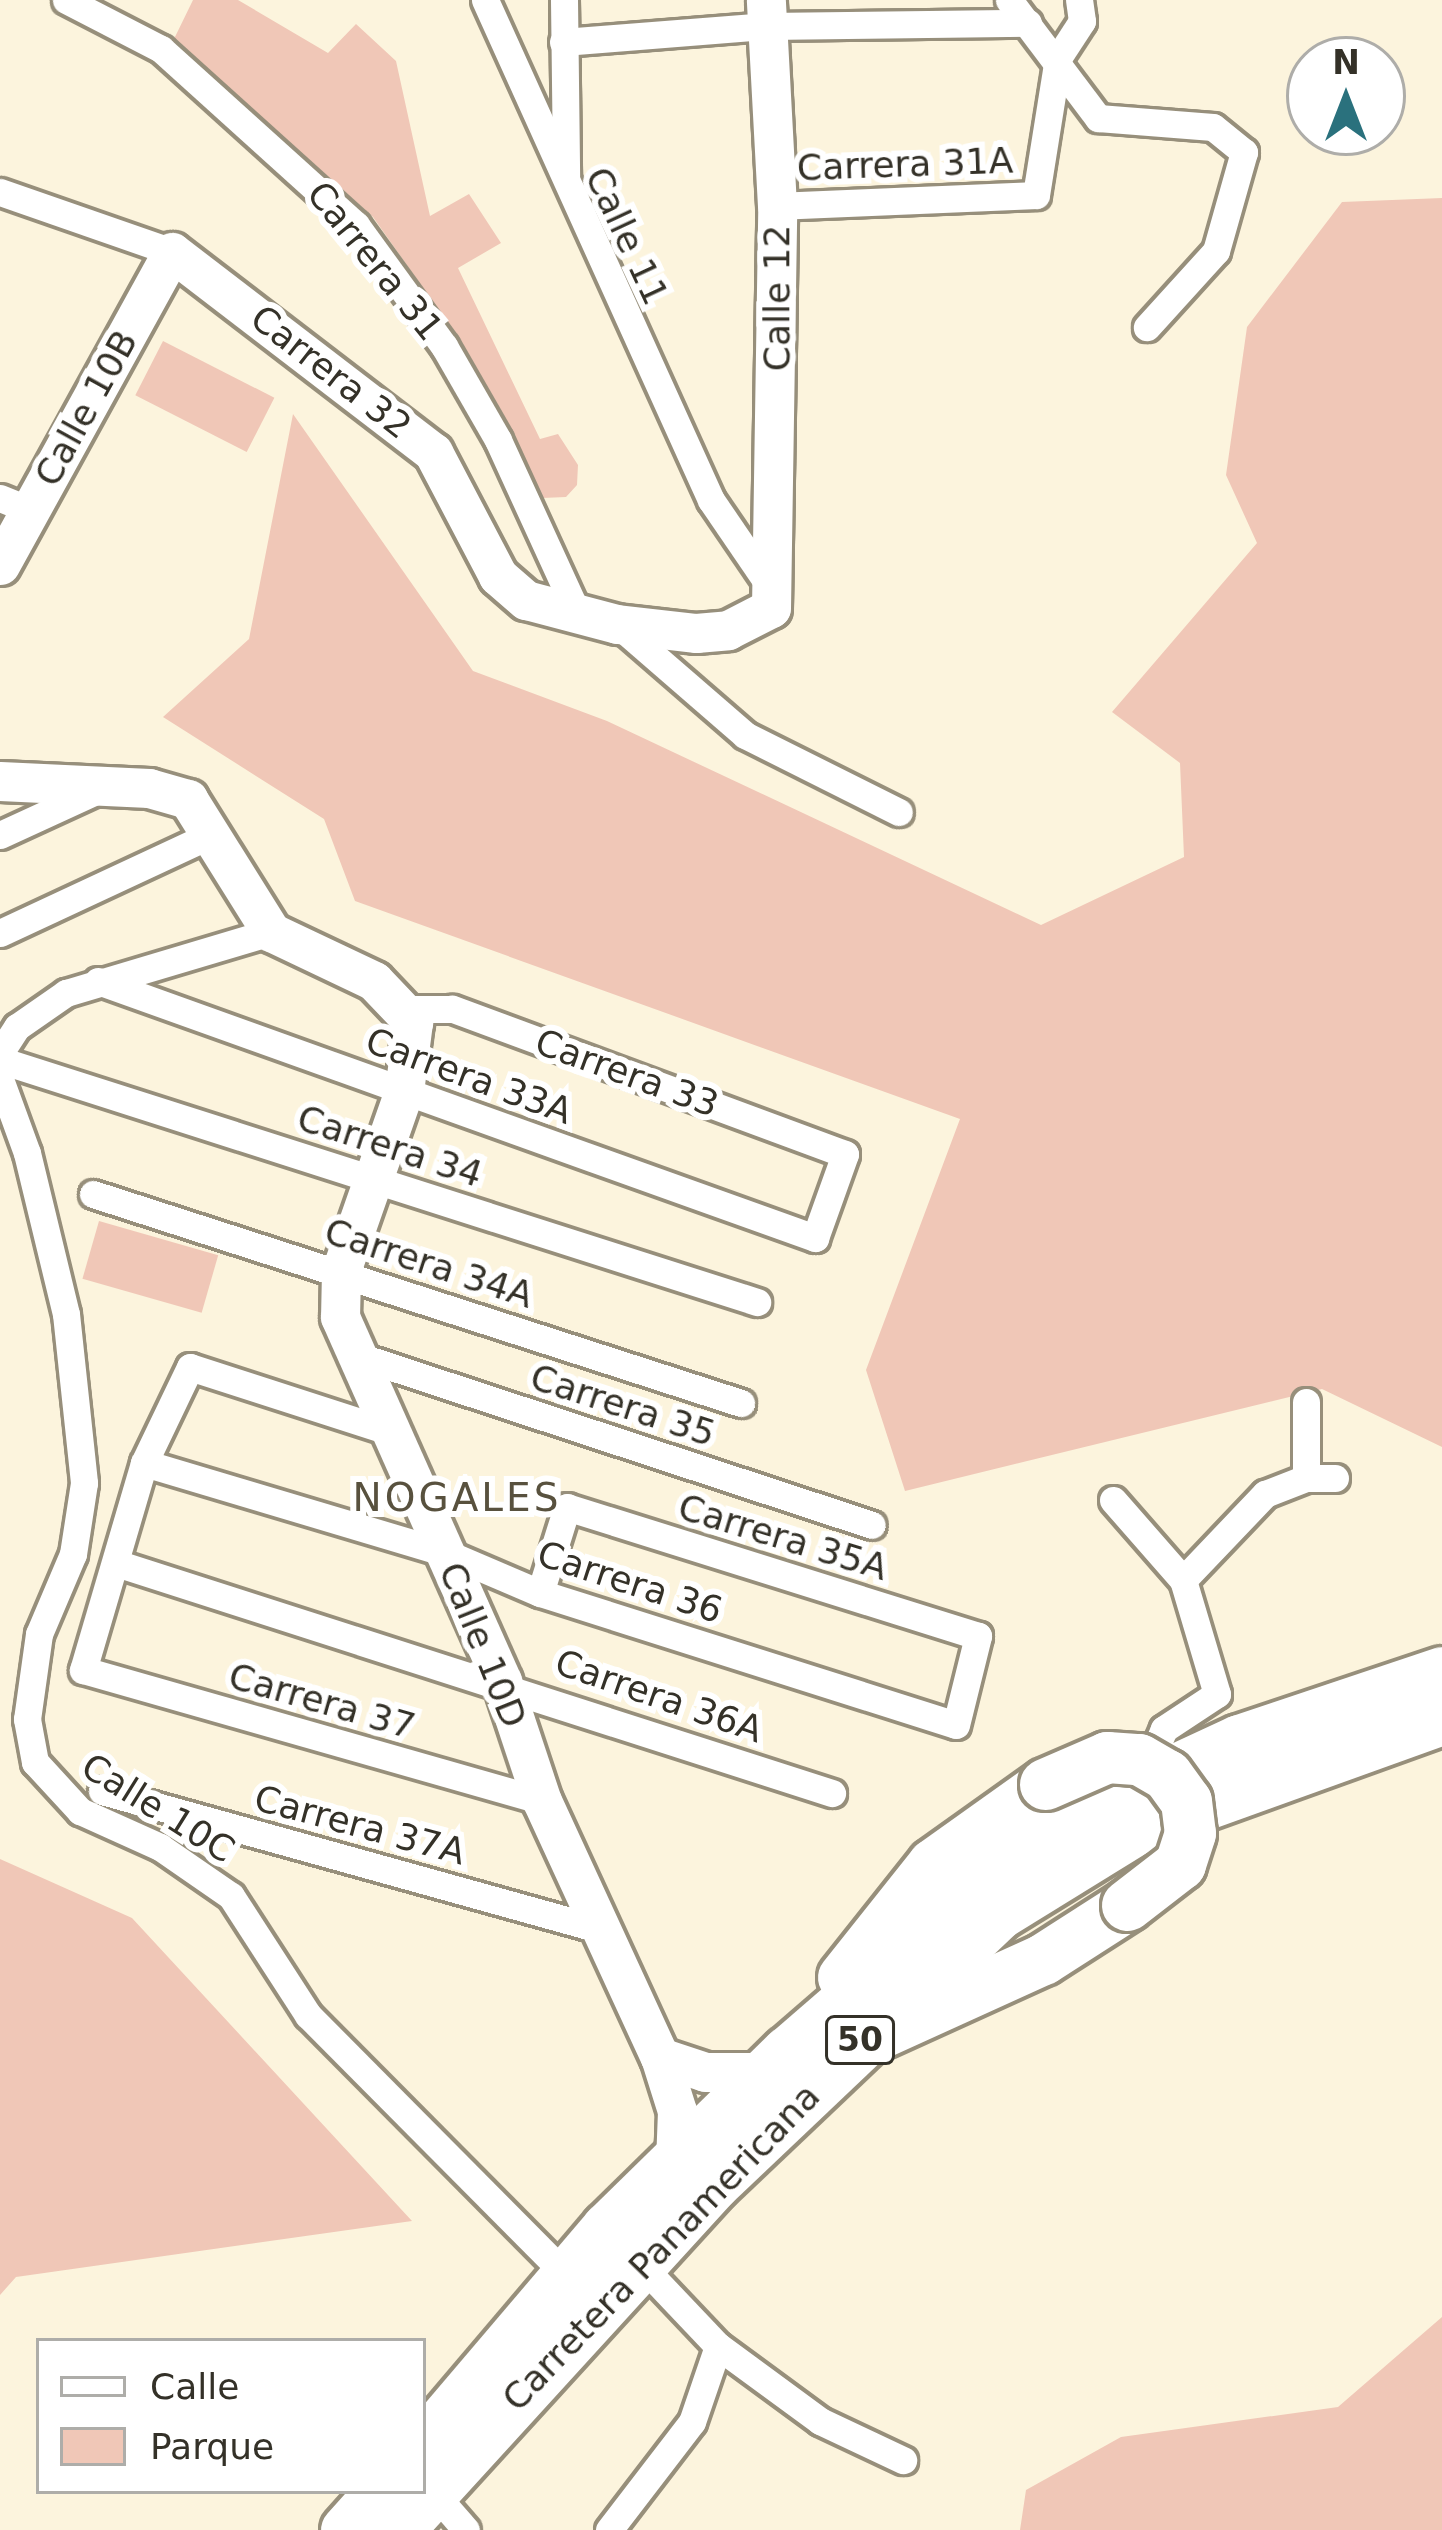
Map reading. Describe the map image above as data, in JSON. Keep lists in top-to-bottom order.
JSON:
{
  "streets": {
    "highway": ["50", "Carretera Panamericana"],
    "street": [
      "Carrera 31A",
      "Calle 11",
      "Carrera 31",
      "Calle 12",
      "Carrera 32",
      "Calle 10B",
      "Carrera 33",
      "Carrera 33A",
      "Carrera 34",
      "Carrera 34A",
      "Carrera 35",
      "Carrera 35A",
      "Carrera 36",
      "Calle 10D",
      "Carrera 36A",
      "Carrera 37",
      "Calle 10C",
      "Carrera 37A"
    ]
  },
  "crossings": [
    ["Carrera 31A", "Calle 12"],
    ["Calle 11", "Calle 12"],
    ["Carrera 31", "Carrera 32"],
    ["Carrera 32", "Calle 10B"],
    ["Carrera 33", "Carrera 33A"],
    ["Carrera 33", "Calle 10D"],
    ["Carrera 33A", "Calle 10D"],
    ["Carrera 34", "Calle 10D"],
    ["Carrera 34A", "Calle 10D"],
    ["Carrera 35", "Calle 10D"],
    ["Carrera 35A", "Carrera 36"],
    ["Carrera 36", "Calle 10D"],
    ["Calle 10D", "Carrera 36A"],
    ["Calle 10D", "Carrera 37"],
    ["Calle 10D", "Carrera 37A"],
    ["Calle 10D", "Carretera Panamericana"],
    ["Carrera 36A", "Carrera 37"],
    ["Calle 10C", "Carretera Panamericana"]
  ],
  "districts": ["NOGALES"],
  "legend": ["Calle", "Parque"],
  "north": "top"
}
